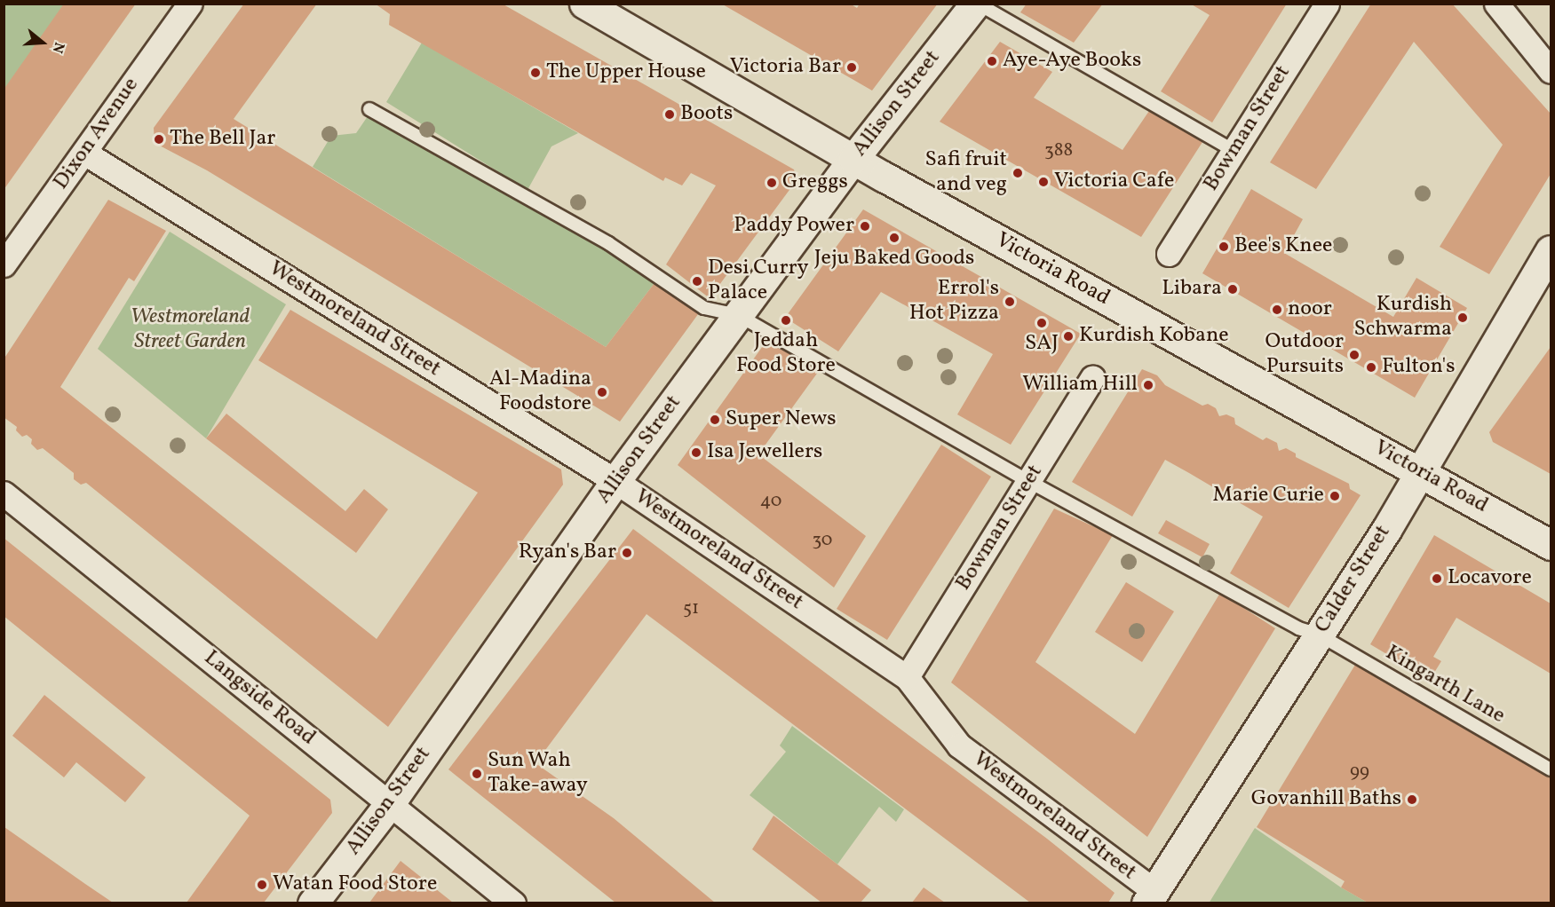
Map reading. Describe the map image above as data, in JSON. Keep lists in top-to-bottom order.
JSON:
{
  "streets": {
    "street": [
      "Allison Street",
      "Bowman Street",
      "Dixon Avenue",
      "Victoria Road",
      "Westmoreland Street",
      "Calder Street",
      "Langside Road"
    ],
    "lane": ["Kingarth Lane"]
  },
  "crossings": [
    ["Allison Street", "Victoria Road"],
    ["Allison Street", "Westmoreland Street"],
    ["Allison Street", "Kingarth Lane"],
    ["Allison Street", "Langside Road"],
    ["Bowman Street", "Westmoreland Street"],
    ["Bowman Street", "Kingarth Lane"],
    ["Dixon Avenue", "Westmoreland Street"],
    ["Victoria Road", "Calder Street"],
    ["Westmoreland Street", "Calder Street"],
    ["Calder Street", "Kingarth Lane"]
  ],
  "parks": ["Westmoreland Street Garden"],
  "places": [
    "Aye-Aye Books",
    "Victoria Bar",
    "The Upper House",
    "Boots",
    "The Bell Jar",
    "Safi fruit and veg",
    "Victoria Cafe",
    "Greggs",
    "Paddy Power",
    "Jeju Baked Goods",
    "Bee's Knee",
    "Desi Curry Palace",
    "Libara",
    "Errol's Hot Pizza",
    "noor",
    "Kurdish Schwarma",
    "Jeddah Food Store",
    "SAJ",
    "Kurdish Kobane",
    "Outdoor Pursuits",
    "Fulton's",
    "William Hill",
    "Al-Madina Foodstore",
    "Super News",
    "Isa Jewellers",
    "Marie Curie",
    "Ryan's Bar",
    "Locavore",
    "Sun Wah Take-away",
    "Govanhill Baths",
    "Watan Food Store"
  ],
  "house_numbers": [
    "388",
    "40",
    "30",
    "51",
    "99"
  ],
  "north": "right"
}
